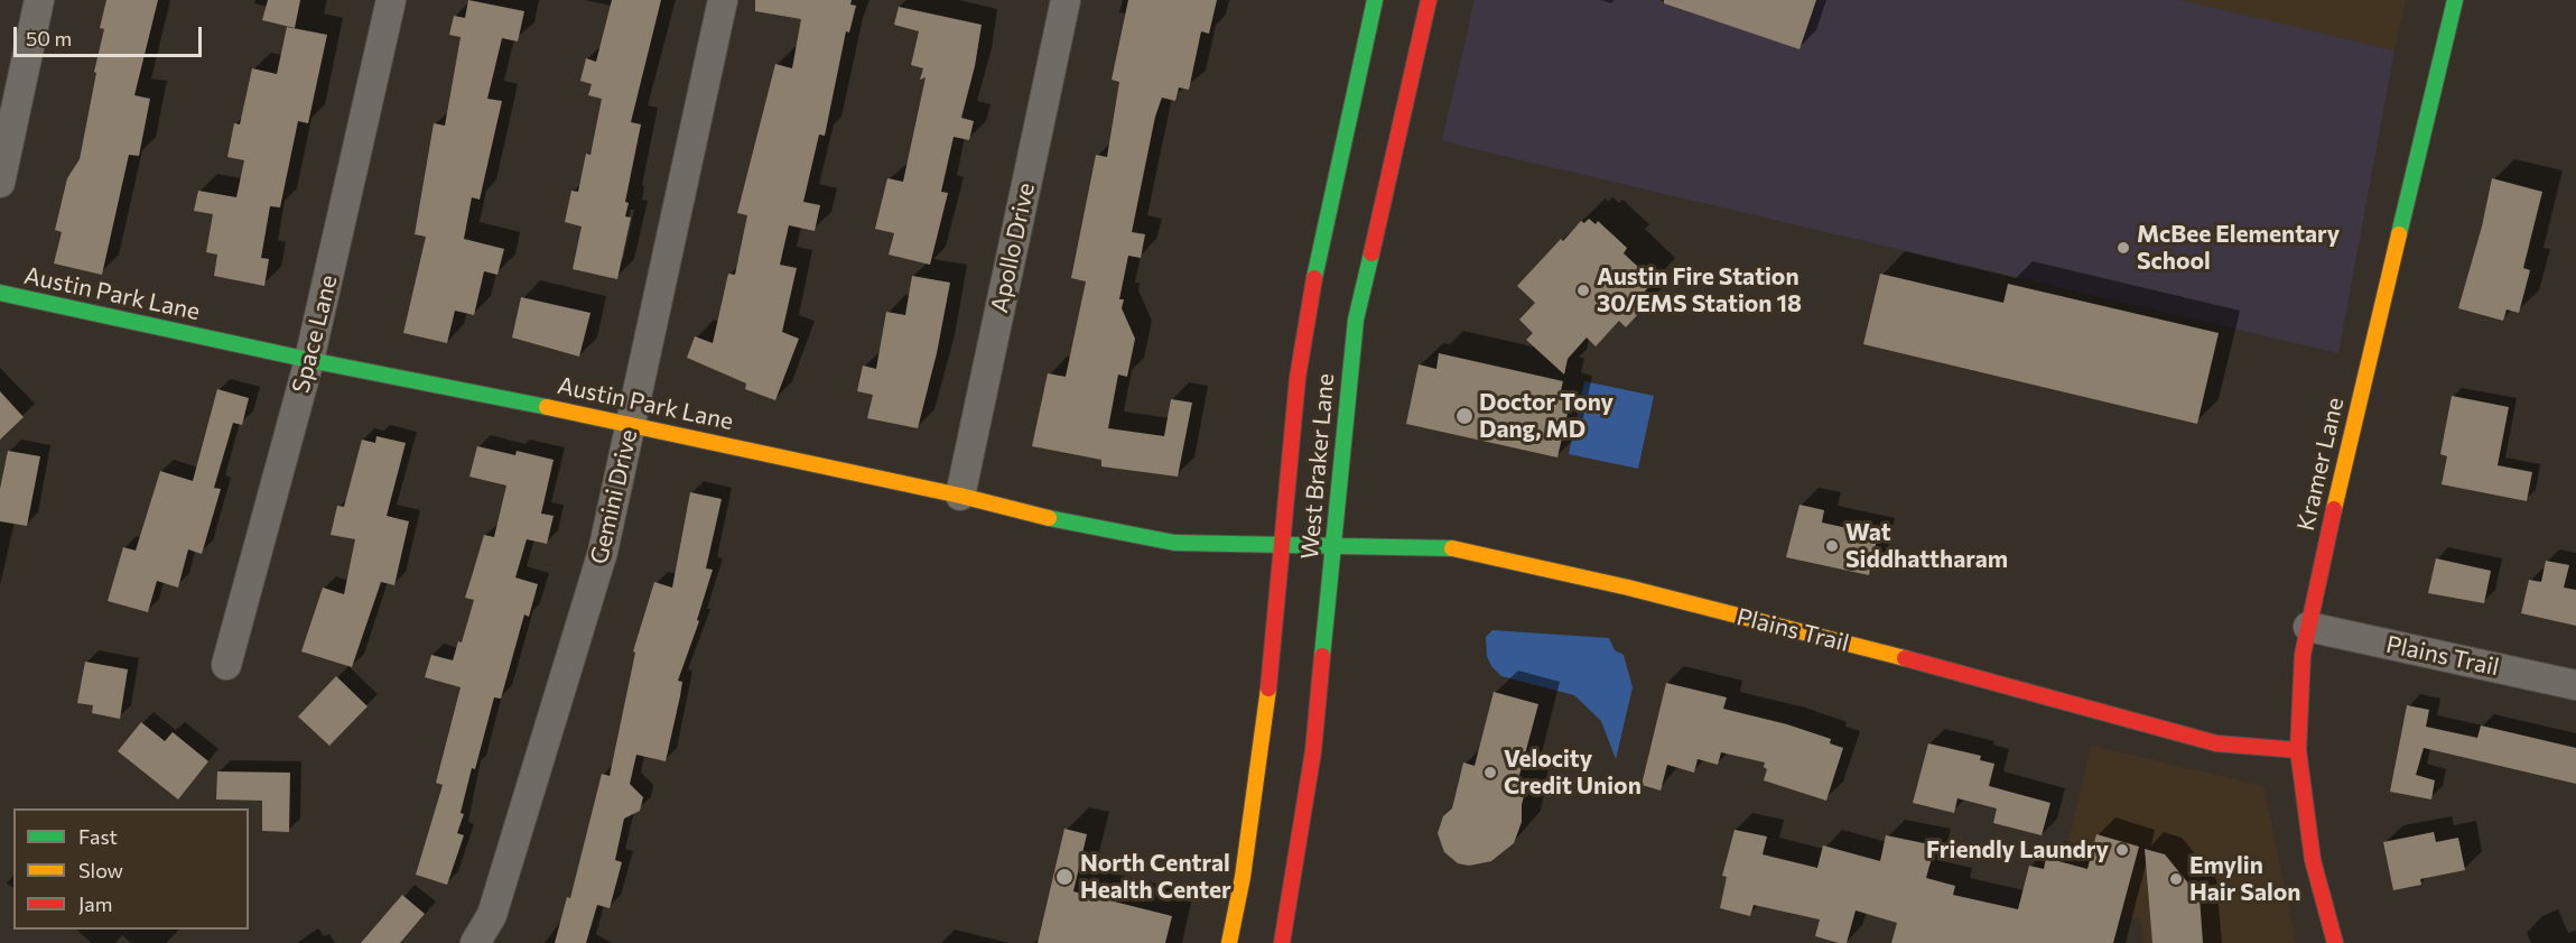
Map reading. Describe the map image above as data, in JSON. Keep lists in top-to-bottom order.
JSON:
{
  "streets": {
    "street": [
      "Apollo Drive",
      "Austin Park Lane",
      "Space Lane",
      "Kramer Lane",
      "West Braker Lane",
      "Gemini Drive",
      "Plains Trail"
    ]
  },
  "crossings": [
    ["Apollo Drive", "Austin Park Lane"],
    ["Austin Park Lane", "Space Lane"],
    ["Austin Park Lane", "West Braker Lane"],
    ["Austin Park Lane", "Gemini Drive"],
    ["Austin Park Lane", "Plains Trail"],
    ["Kramer Lane", "Plains Trail"],
    ["West Braker Lane", "Plains Trail"]
  ],
  "places": [
    "McBee Elementary School",
    "Austin Fire Station 30/EMS Station 18",
    "Doctor Tony Dang, MD",
    "Wat Siddhattharam",
    "Velocity Credit Union",
    "Friendly Laundry",
    "North Central Health Center",
    "Emylin Hair Salon"
  ],
  "legend": ["Fast", "Slow", "Jam"],
  "scale_bar": "50 m"
}
